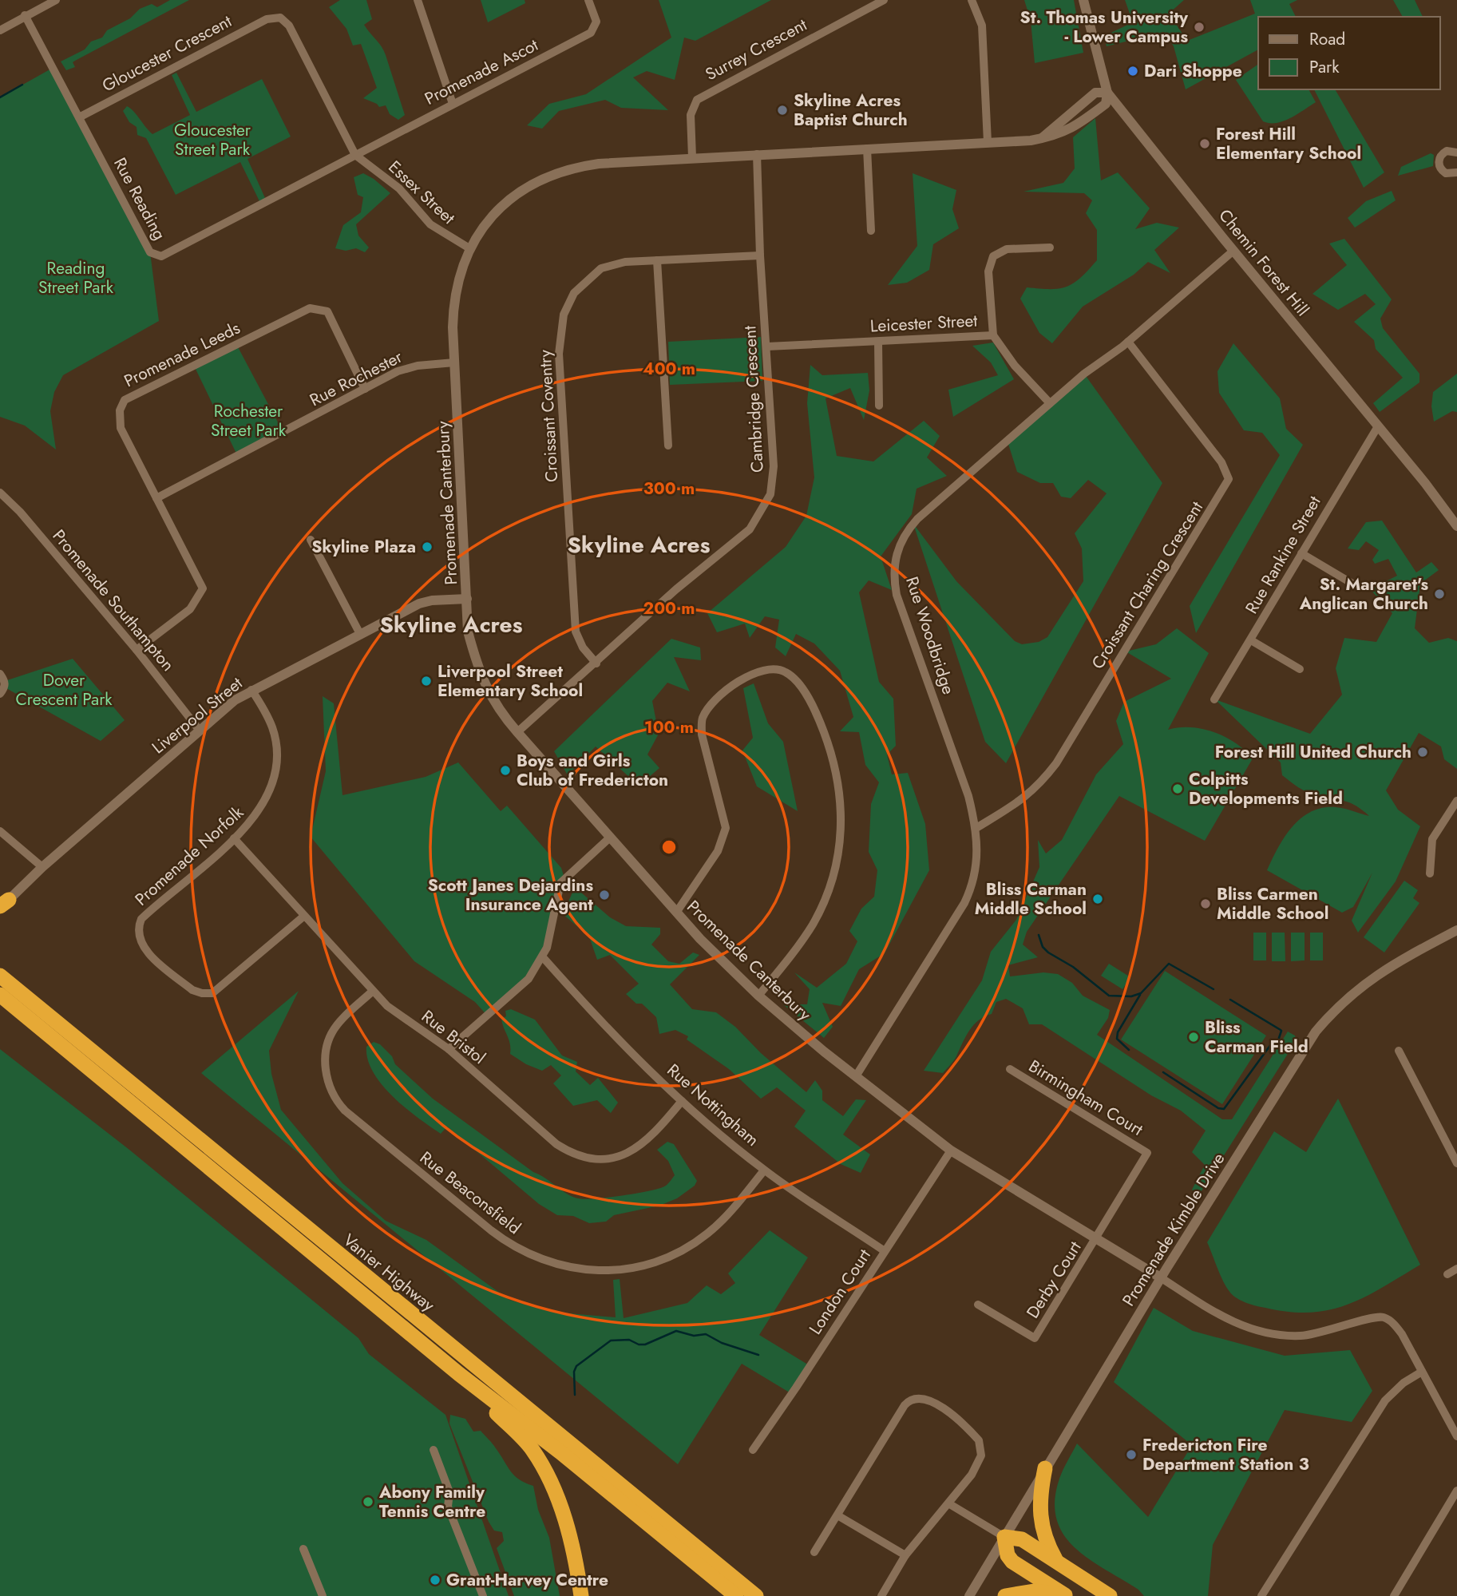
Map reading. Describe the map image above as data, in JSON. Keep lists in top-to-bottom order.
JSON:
{
  "streets": {
    "highway": ["Vanier Highway"],
    "street": [
      "Surrey Crescent",
      "Gloucester Crescent",
      "Promenade Ascot",
      "Essex Street",
      "Rue Reading",
      "Chemin Forest Hill",
      "Leicester Street",
      "Promenade Leeds",
      "Rue Rochester",
      "Cambridge Crescent",
      "Croissant Coventry",
      "Promenade Canterbury",
      "Rue Rankine Street",
      "Croissant Charing Crescent",
      "Promenade Southampton",
      "Rue Woodbridge",
      "Liverpool Street",
      "Promenade Norfolk",
      "Rue Bristol",
      "Birmingham Court",
      "Rue Nottingham",
      "Rue Beaconsfield",
      "Promenade Kimble Drive",
      "Derby Court",
      "London Court"
    ]
  },
  "crossings": [
    ["Surrey Crescent", "Promenade Canterbury"],
    ["Gloucester Crescent", "Promenade Ascot"],
    ["Gloucester Crescent", "Essex Street"],
    ["Gloucester Crescent", "Rue Reading"],
    ["Promenade Ascot", "Essex Street"],
    ["Promenade Ascot", "Rue Reading"],
    ["Essex Street", "Rue Reading"],
    ["Essex Street", "Promenade Canterbury"],
    ["Chemin Forest Hill", "Promenade Canterbury"],
    ["Chemin Forest Hill", "Rue Rankine Street"],
    ["Chemin Forest Hill", "Rue Woodbridge"],
    ["Leicester Street", "Cambridge Crescent"],
    ["Leicester Street", "Rue Woodbridge"],
    ["Promenade Leeds", "Rue Rochester"],
    ["Promenade Leeds", "Promenade Southampton"],
    ["Rue Rochester", "Promenade Canterbury"],
    ["Cambridge Crescent", "Croissant Coventry"],
    ["Cambridge Crescent", "Promenade Canterbury"],
    ["Promenade Canterbury", "Rue Woodbridge"],
    ["Promenade Canterbury", "Liverpool Street"],
    ["Promenade Canterbury", "Birmingham Court"],
    ["Promenade Canterbury", "Promenade Kimble Drive"],
    ["Promenade Canterbury", "Derby Court"],
    ["Promenade Canterbury", "London Court"],
    ["Croissant Charing Crescent", "Rue Woodbridge"],
    ["Promenade Southampton", "Liverpool Street"],
    ["Liverpool Street", "Promenade Norfolk"],
    ["Promenade Norfolk", "Rue Bristol"],
    ["Rue Bristol", "Rue Nottingham"],
    ["Rue Bristol", "Rue Beaconsfield"],
    ["Birmingham Court", "Derby Court"],
    ["Rue Nottingham", "Rue Beaconsfield"],
    ["Rue Nottingham", "London Court"]
  ],
  "districts": ["Skyline Acres", "Skyline Acres"],
  "parks": [
    "Gloucester Street Park",
    "Reading Street Park",
    "Rochester Street Park",
    "Dover Crescent Park"
  ],
  "places": [
    "St. Thomas University - Lower Campus",
    "Dari Shoppe",
    "Skyline Acres Baptist Church",
    "Forest Hill Elementary School",
    "Skyline Plaza",
    "St. Margaret's Anglican Church",
    "Liverpool Street Elementary School",
    "Forest Hill United Church",
    "Boys and Girls Club of Fredericton",
    "Colpitts Developments Field",
    "Scott Janes Dejardins Insurance Agent",
    "Bliss Carman Middle School",
    "Bliss Carmen Middle School",
    "Bliss Carman Field",
    "Fredericton Fire Department Station 3",
    "Abony Family Tennis Centre",
    "Grant-Harvey Centre"
  ],
  "legend": ["Road", "Park"],
  "rings": [
    "400 m",
    "300 m",
    "200 m",
    "100 m"
  ]
}
